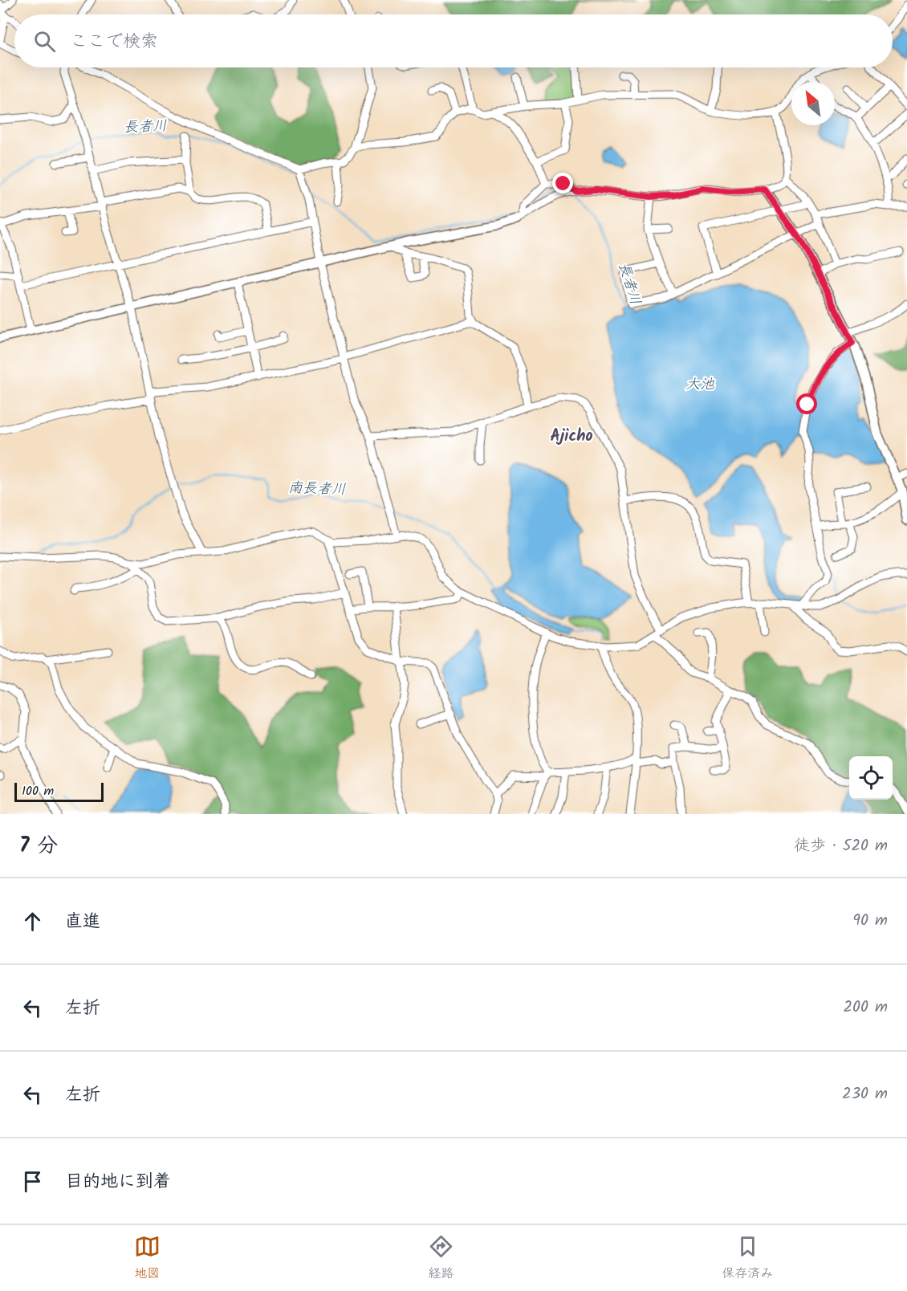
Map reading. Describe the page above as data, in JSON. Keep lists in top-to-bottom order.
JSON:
{
  "districts": ["Ajicho"],
  "water": ["長者川", "大池", "南長者川"],
  "scale_bar": "100 m",
  "north": "top left",
  "page": {
    "search": "ここで検索",
    "scale": "100 m",
    "heading": ["7 分", "徒歩 · 520 m"],
    "list": [
      ["直進", "90 m"],
      ["左折", "200 m"],
      ["左折", "230 m"],
      "目的地に到着"
    ],
    "nav": ["地図", "経路", "保存済み"]
  }
}
